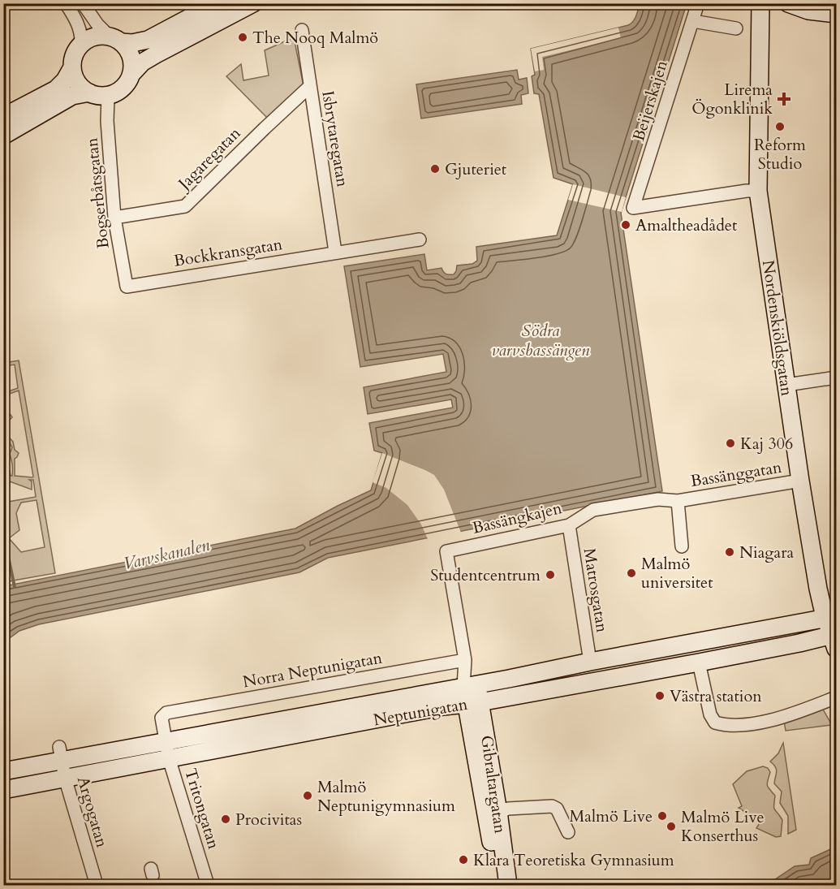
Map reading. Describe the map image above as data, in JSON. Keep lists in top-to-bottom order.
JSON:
{
  "streets": {
    "street": [
      "Beijerskajen",
      "Isbrytaregatan",
      "Jagaregatan",
      "Bogserbåtsgatan",
      "Bockkransgatan",
      "Nordenskiöldsgatan",
      "Bassänggatan",
      "Bassängkajen",
      "Matrosgatan",
      "Norra Neptunigatan",
      "Neptunigatan",
      "Gibraltargatan",
      "Tritongatan",
      "Argogatan"
    ]
  },
  "crossings": [
    ["Beijerskajen", "Nordenskiöldsgatan"],
    ["Isbrytaregatan", "Jagaregatan"],
    ["Isbrytaregatan", "Bockkransgatan"],
    ["Jagaregatan", "Bogserbåtsgatan"],
    ["Bogserbåtsgatan", "Bockkransgatan"],
    ["Nordenskiöldsgatan", "Bassänggatan"],
    ["Nordenskiöldsgatan", "Neptunigatan"],
    ["Bassänggatan", "Bassängkajen"],
    ["Bassängkajen", "Matrosgatan"],
    ["Bassängkajen", "Norra Neptunigatan"],
    ["Matrosgatan", "Neptunigatan"],
    ["Norra Neptunigatan", "Tritongatan"],
    ["Neptunigatan", "Gibraltargatan"],
    ["Neptunigatan", "Tritongatan"],
    ["Neptunigatan", "Argogatan"]
  ],
  "water": ["Södra varvsbassängen", "Varvskanalen"],
  "places": {
    "other": [
      "The Nooq Malmö",
      "Reform Studio",
      "Gjuteriet",
      "Amaltheadådet",
      "Kaj 306",
      "Niagara",
      "Malmö universitet",
      "Studentcentrum",
      "Västra station",
      "Malmö Neptunigymnasium",
      "Malmö Live",
      "Procivitas",
      "Malmö Live Konserthus",
      "Klara Teoretiska Gymnasium"
    ],
    "health": ["Lirema Ögonklinik"]
  }
}
